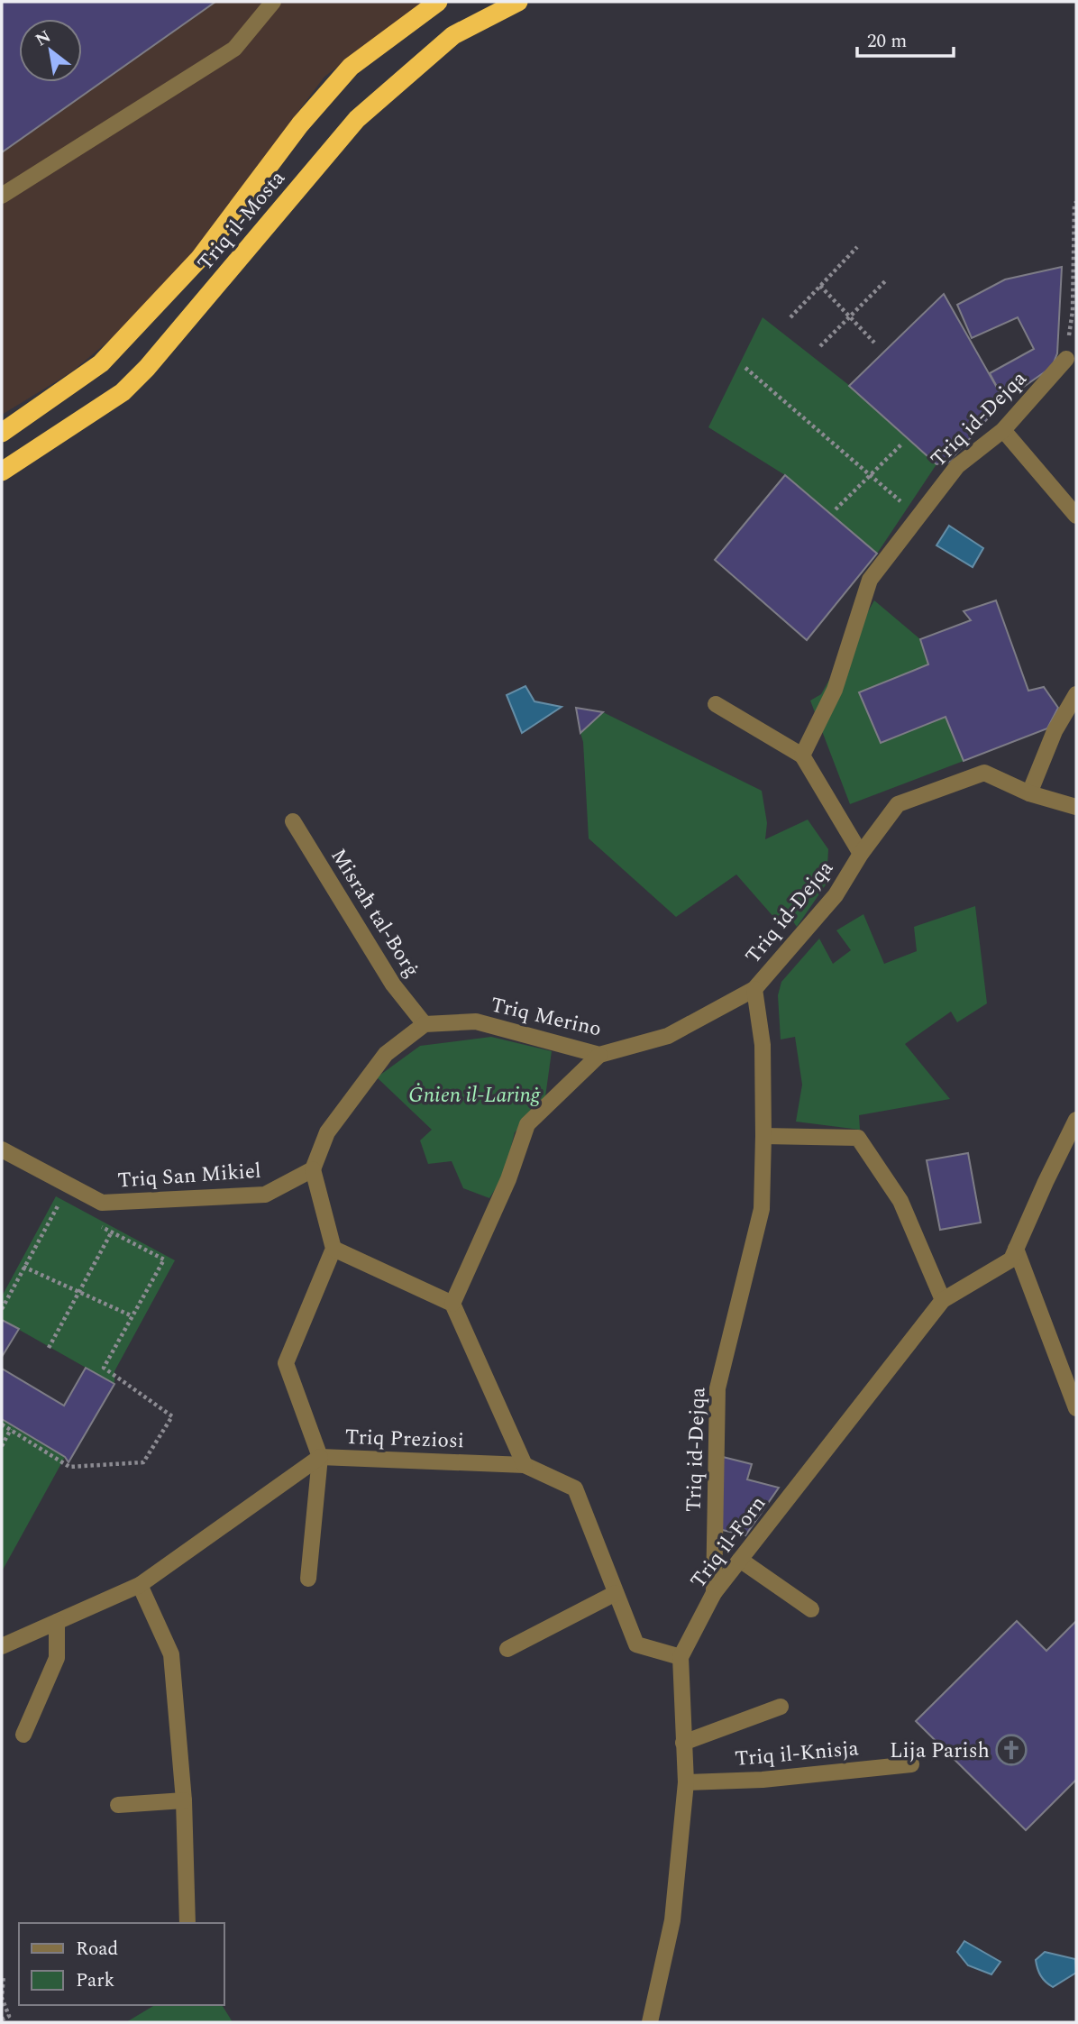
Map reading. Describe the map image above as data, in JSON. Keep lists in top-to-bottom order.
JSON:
{
  "streets": {
    "highway": ["Triq il-Mosta"],
    "street": [
      "Triq id-Dejqa",
      "Misraħ tal-Borġ",
      "Triq Merino",
      "Triq San Mikiel",
      "Triq Preziosi",
      "Triq il-Forn",
      "Triq il-Knisja"
    ]
  },
  "crossings": [
    ["Triq id-Dejqa", "Triq Merino"],
    ["Triq id-Dejqa", "Triq il-Forn"],
    ["Misraħ tal-Borġ", "Triq Merino"],
    ["Triq Preziosi", "Triq il-Forn"],
    ["Triq il-Forn", "Triq il-Knisja"]
  ],
  "parks": ["Ġnien il-Larinġ"],
  "places": {
    "church": ["Lija Parish"]
  },
  "legend": ["Road", "Park"],
  "scale_bar": "20 m",
  "north": "top left"
}
